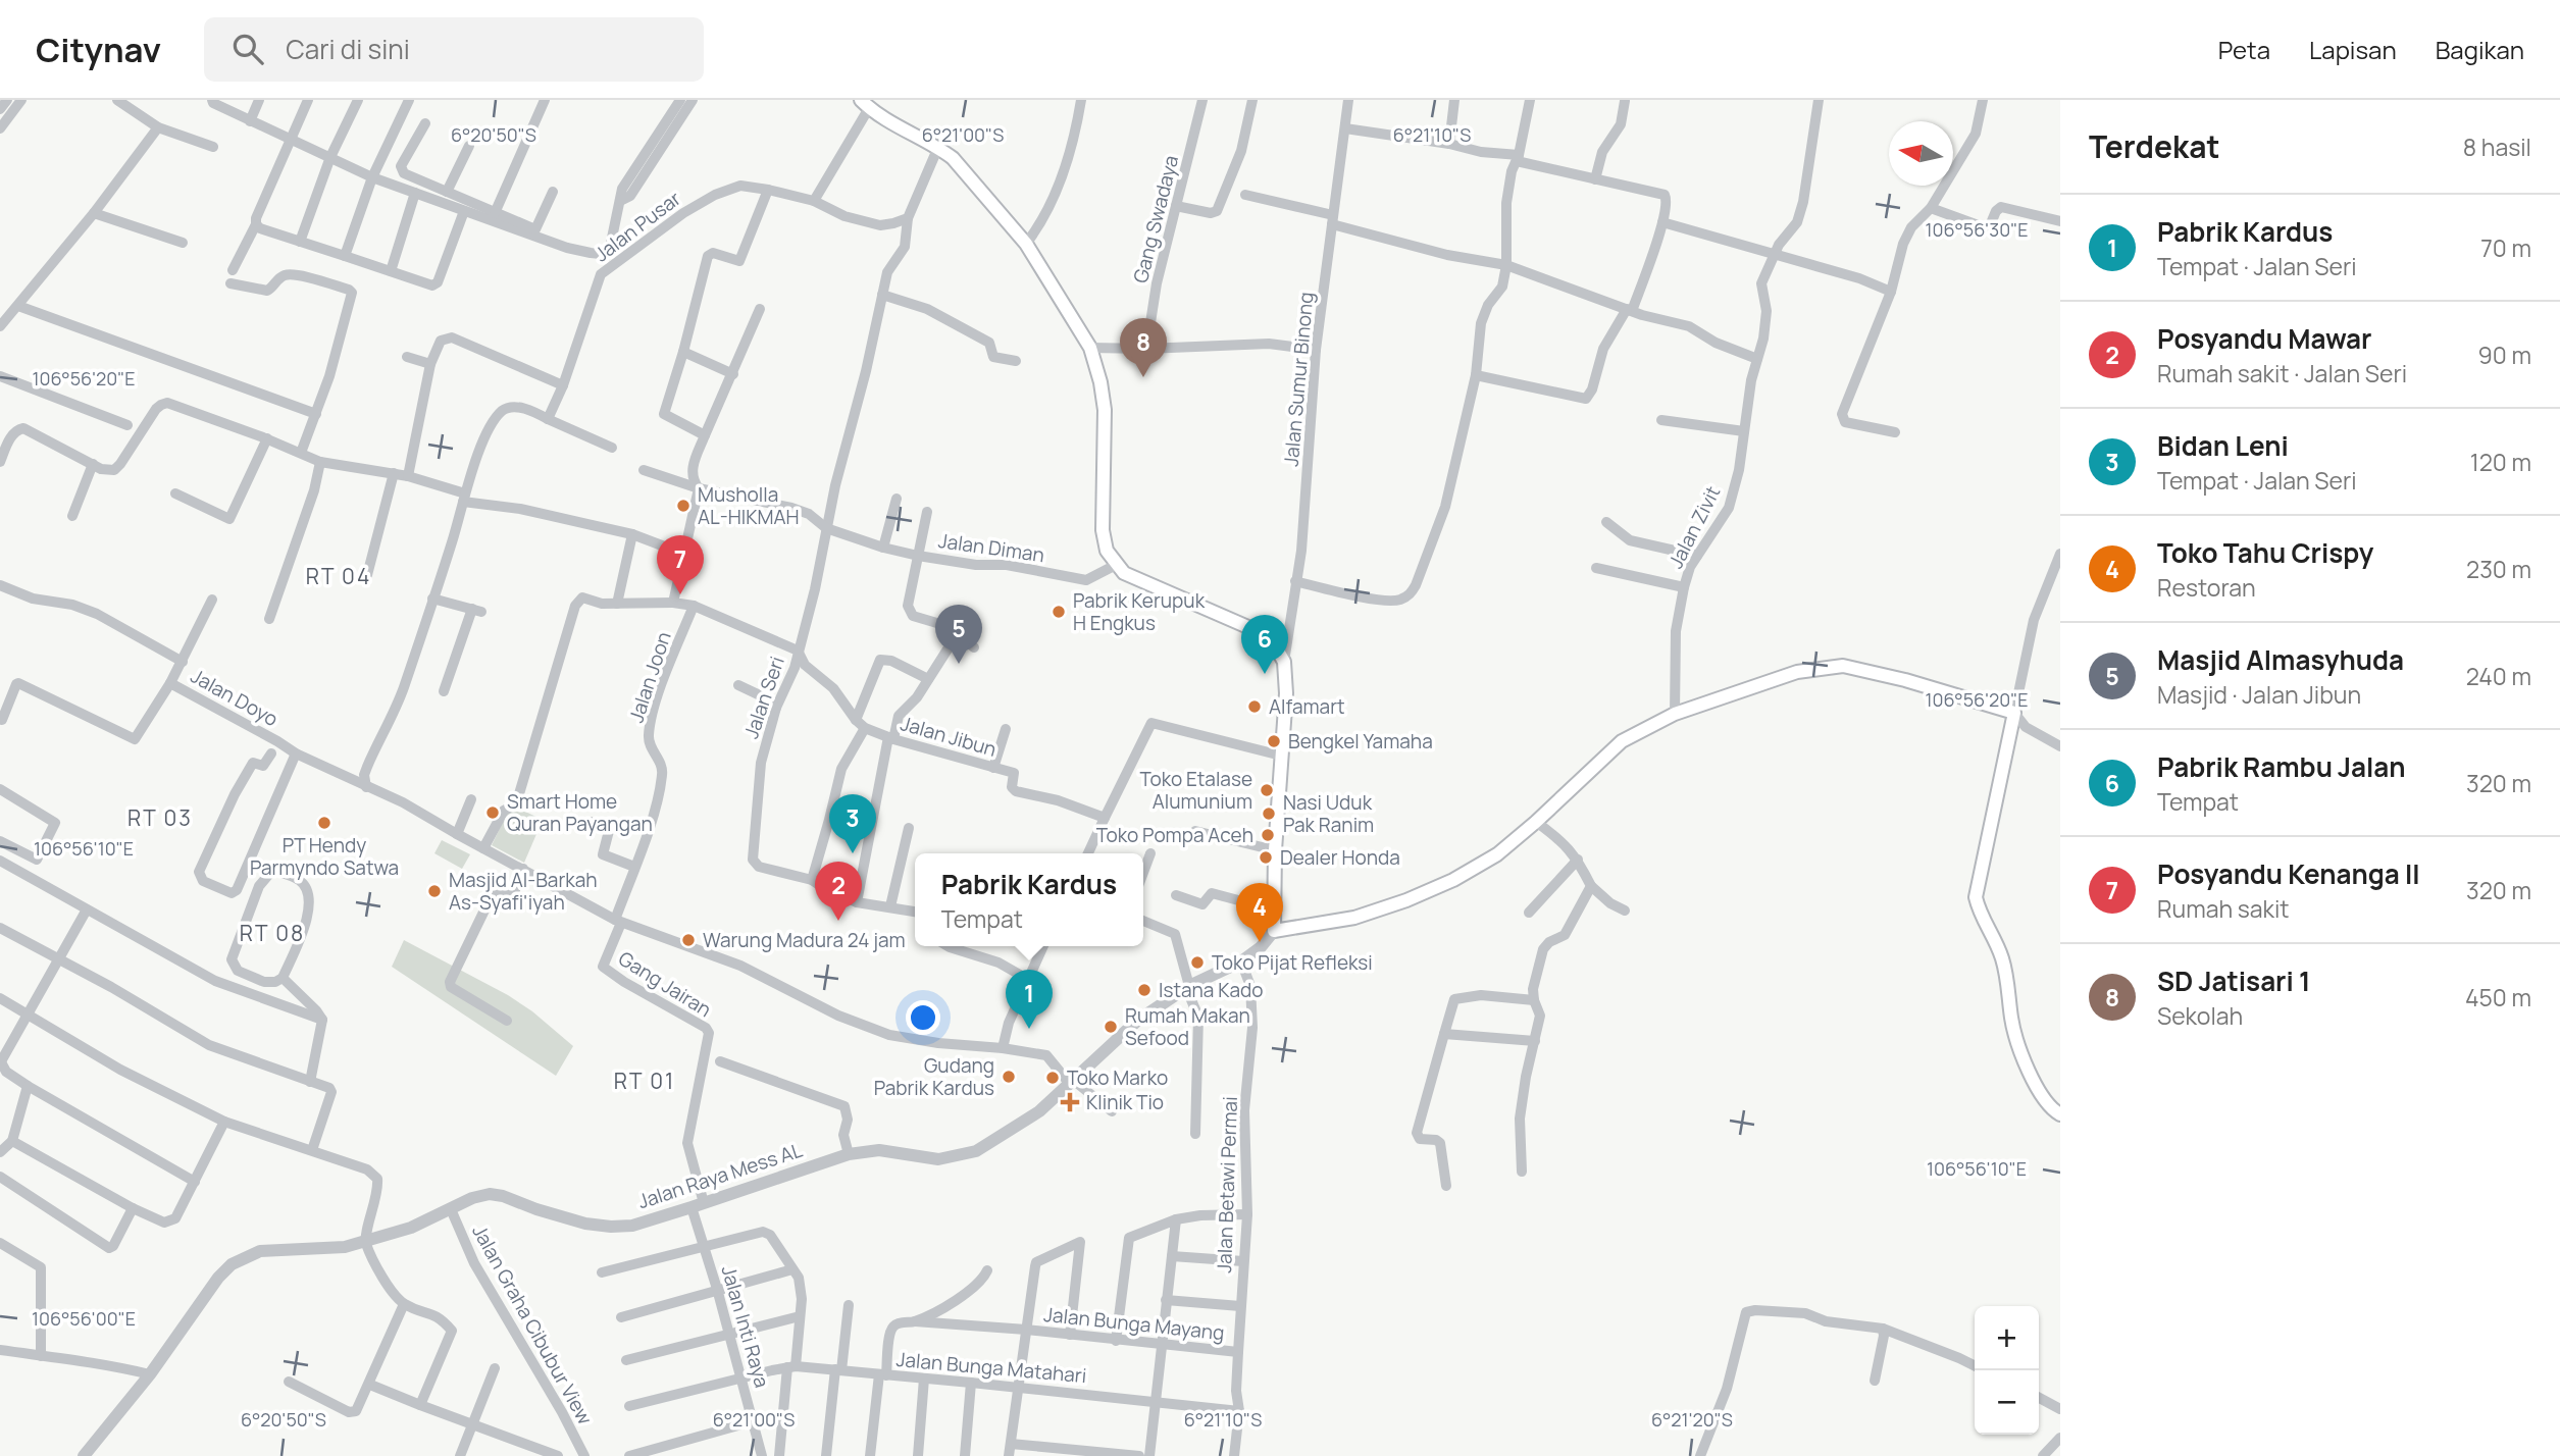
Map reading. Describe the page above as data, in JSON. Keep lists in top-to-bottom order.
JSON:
{
  "streets": {
    "street": [
      "Gang Swadaya",
      "Jalan Pusar",
      "Jalan Sumur Binong",
      "Jalan Zivit",
      "Jalan Diman",
      "Jalan Joon",
      "Jalan Doyo",
      "Jalan Seri",
      "Jalan Jibun",
      "Gang Jairan",
      "Jalan Raya Mess AL",
      "Jalan Betawi Permai",
      "Jalan Bunga Mayang",
      "Jalan Graha Cibubur View",
      "Jalan Inti Raya",
      "Jalan Bunga Matahari"
    ]
  },
  "crossings": [
    ["Jalan Pusar", "Jalan Seri"],
    ["Jalan Diman", "Jalan Seri"],
    ["Jalan Joon", "Jalan Doyo"],
    ["Jalan Joon", "Gang Jairan"],
    ["Jalan Doyo", "Gang Jairan"],
    ["Jalan Doyo", "Jalan Raya Mess AL"],
    ["Jalan Seri", "Jalan Jibun"],
    ["Gang Jairan", "Jalan Raya Mess AL"],
    ["Gang Jairan", "Jalan Inti Raya"],
    ["Jalan Raya Mess AL", "Jalan Betawi Permai"],
    ["Jalan Raya Mess AL", "Jalan Graha Cibubur View"],
    ["Jalan Raya Mess AL", "Jalan Inti Raya"],
    ["Jalan Betawi Permai", "Jalan Bunga Mayang"],
    ["Jalan Betawi Permai", "Jalan Bunga Matahari"],
    ["Jalan Inti Raya", "Jalan Bunga Matahari"]
  ],
  "districts": [
    "RT 04",
    "RT 03",
    "RT 08",
    "RT 01"
  ],
  "places": {
    "other": [
      "Musholla AL-HIKMAH",
      "Pabrik Kerupuk H Engkus",
      "Alfamart",
      "Bengkel Yamaha",
      "Toko Etalase Alumunium",
      "Smart Home Quran Payangan",
      "Nasi Uduk Pak Ranim",
      "PT Hendy Parmyndo Satwa",
      "Toko Pompa Aceh",
      "Dealer Honda",
      "Masjid Al-Barkah As-Syafi'iyah",
      "Warung Madura 24 jam",
      "Toko Pijat Refleksi",
      "Istana Kado",
      "Rumah Makan Sefood",
      "Gudang Pabrik Kardus",
      "Toko Marko"
    ],
    "health": ["Klinik Tio"]
  },
  "north": "left",
  "page": {
    "header": "Citynav",
    "search": "Cari di sini",
    "nav": ["Peta", "Lapisan", "Bagikan"],
    "heading": ["Terdekat", "8 hasil"],
    "list": [
      {
        "mark": "1",
        "name": "Pabrik Kardus",
        "note": "Tempat · Jalan Seri",
        "value": "70 m"
      },
      {
        "mark": "2",
        "name": "Posyandu Mawar",
        "note": "Rumah sakit · Jalan Seri",
        "value": "90 m"
      },
      {
        "mark": "3",
        "name": "Bidan Leni",
        "note": "Tempat · Jalan Seri",
        "value": "120 m"
      },
      {
        "mark": "4",
        "name": "Toko Tahu Crispy",
        "note": "Restoran",
        "value": "230 m"
      },
      {
        "mark": "5",
        "name": "Masjid Almasyhuda",
        "note": "Masjid · Jalan Jibun",
        "value": "240 m"
      },
      {
        "mark": "6",
        "name": "Pabrik Rambu Jalan",
        "note": "Tempat",
        "value": "320 m"
      },
      {
        "mark": "7",
        "name": "Posyandu Kenanga II",
        "note": "Rumah sakit",
        "value": "320 m"
      },
      {
        "mark": "8",
        "name": "SD Jatisari 1",
        "note": "Sekolah",
        "value": "450 m"
      }
    ],
    "pins": [
      "8",
      "7",
      "5",
      "6",
      "3",
      "2",
      "4",
      "1"
    ],
    "popup": ["Pabrik Kardus", "Tempat"],
    "map_buttons": ["+", "−"]
  },
  "coordinates": [
    "6°20'50\"S",
    "6°21'00\"S",
    "6°21'10\"S",
    "106°56'30\"E",
    "106°56'20\"E",
    "106°56'10\"E",
    "106°56'00\"E",
    "6°21'20\"S"
  ]
}
